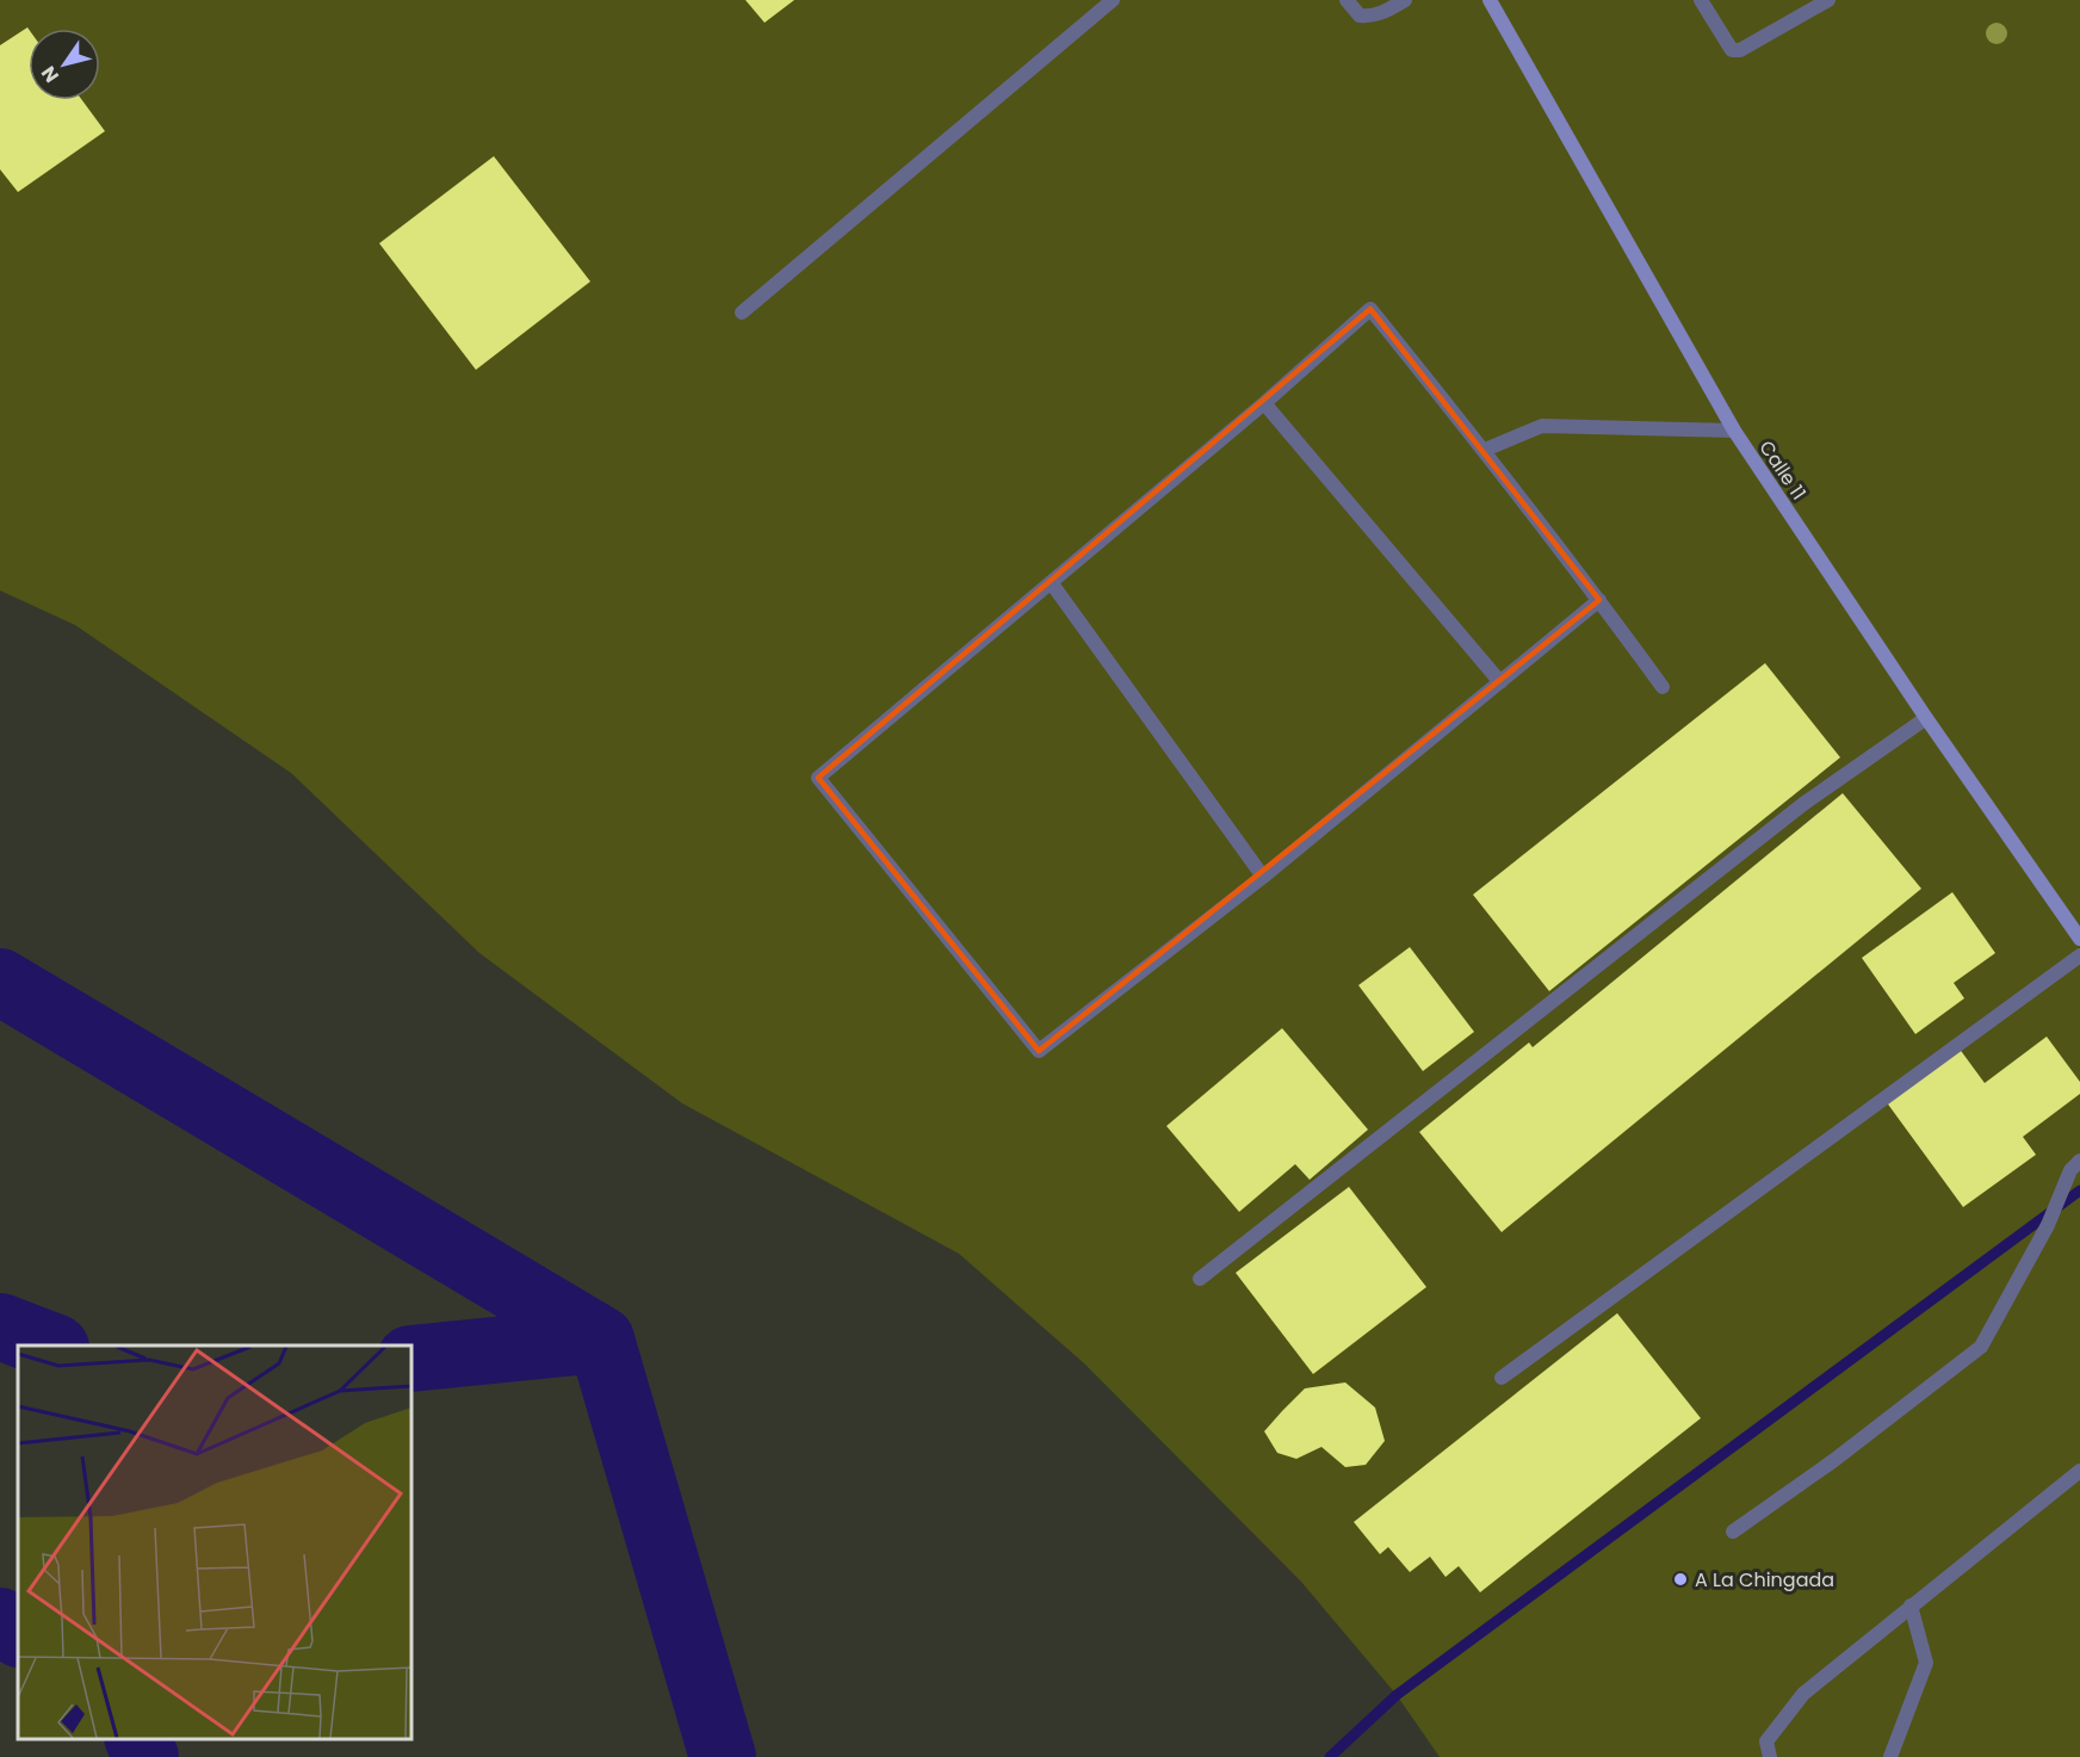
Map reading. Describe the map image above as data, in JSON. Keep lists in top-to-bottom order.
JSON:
{
  "streets": {
    "main road": ["Calle 11"]
  },
  "places": ["A La Chingada"],
  "north": "bottom left"
}
